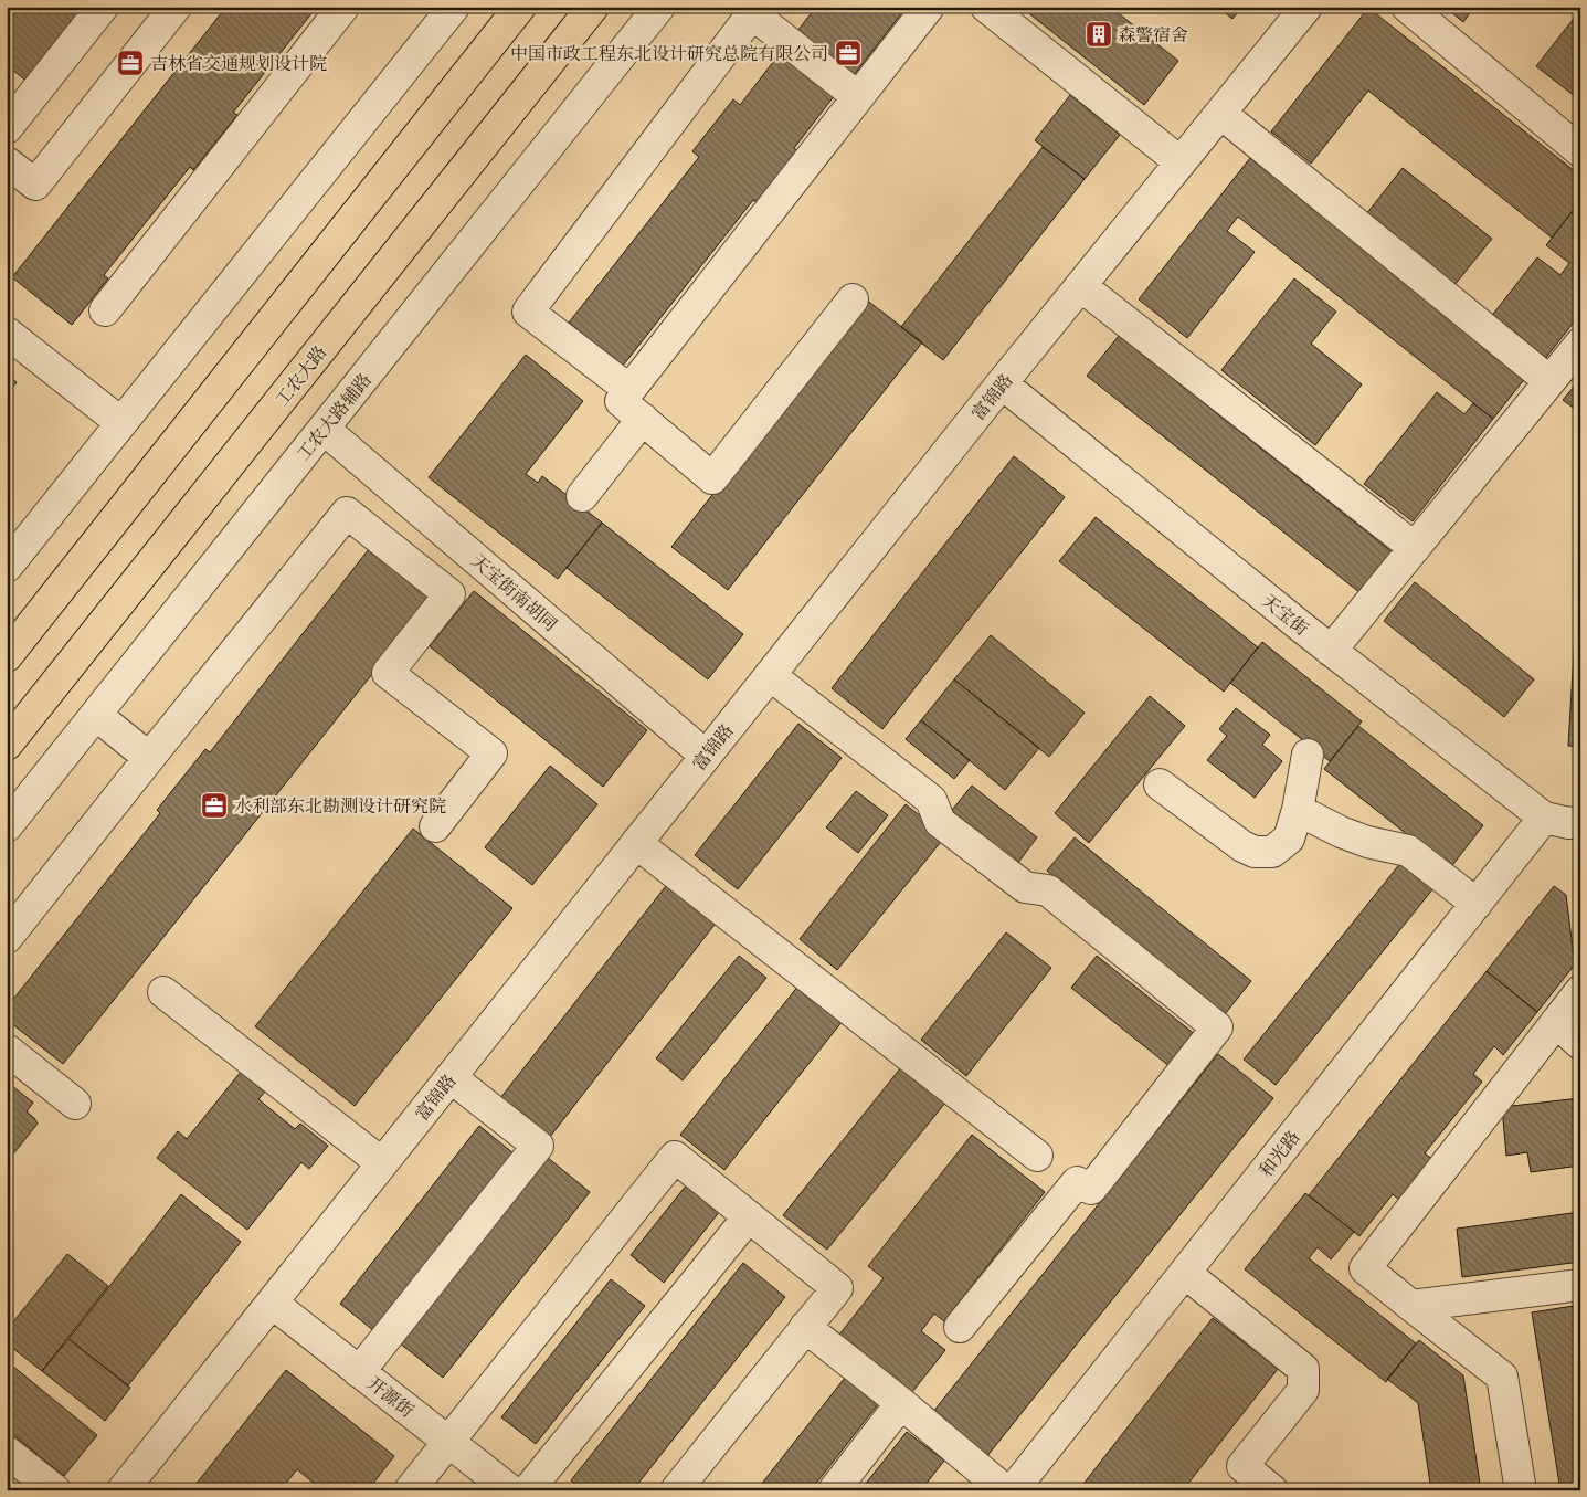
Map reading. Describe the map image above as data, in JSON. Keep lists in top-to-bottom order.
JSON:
{
  "streets": {
    "main road": ["工农大路"],
    "street": [
      "富锦路",
      "工农大路辅路",
      "天宝街南胡同",
      "天宝街",
      "和光路",
      "开源街"
    ]
  },
  "crossings": [
    ["富锦路", "天宝街南胡同"],
    ["富锦路", "天宝街"],
    ["富锦路", "开源街"],
    ["工农大路辅路", "天宝街南胡同"],
    ["天宝街", "和光路"]
  ],
  "places": {
    "building": ["森警宿舍"],
    "office": ["中国市政工程东北设计研究总院有限公司", "吉林省交通规划设计院", "水利部东北勘测设计研究院"]
  }
}
